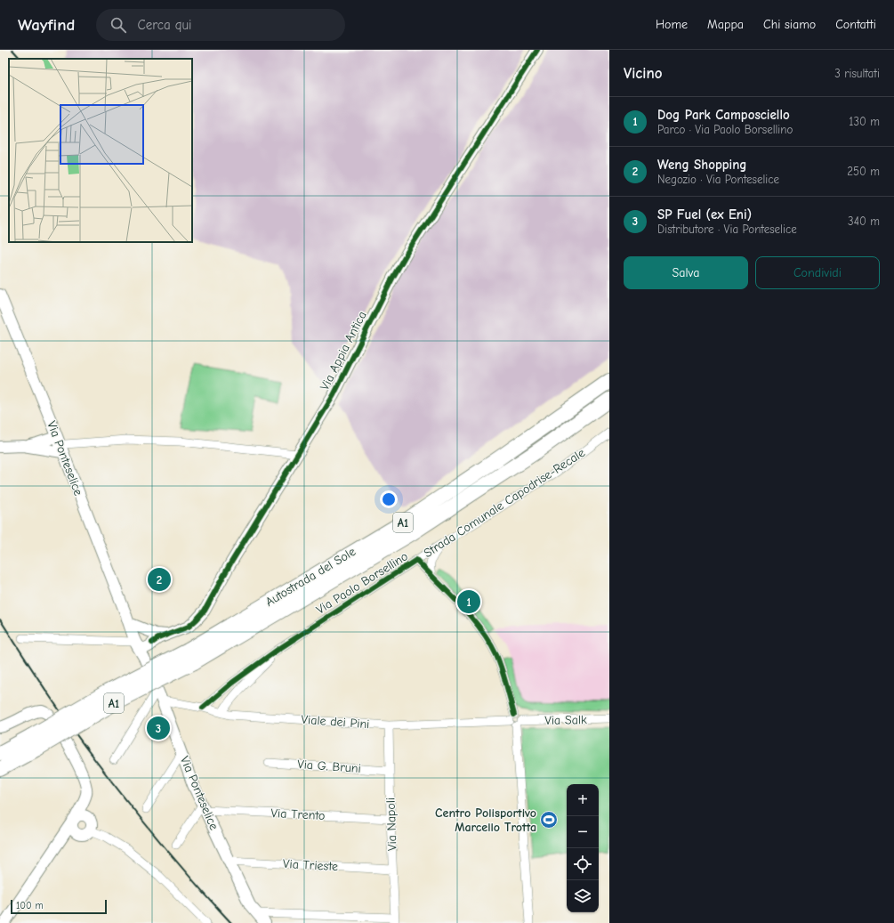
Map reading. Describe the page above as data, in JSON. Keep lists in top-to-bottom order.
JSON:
{
  "streets": {
    "highway": ["A1", "Autostrada del Sole"],
    "street": [
      "Via Appia Antica",
      "Via Ponteselice",
      "Strada Comunale Capodrise-Recale",
      "Via Paolo Borsellino",
      "Via Salk",
      "Viale dei Pini",
      "Via G. Bruni",
      "Via Trento",
      "Via Napoli",
      "Via Trieste"
    ]
  },
  "crossings": [
    ["Via Appia Antica", "Via Ponteselice"],
    ["Via Ponteselice", "Viale dei Pini"],
    ["Via Ponteselice", "Via Trento"],
    ["Via Ponteselice", "Via Trieste"],
    ["Strada Comunale Capodrise-Recale", "Via Paolo Borsellino"],
    ["Via Paolo Borsellino", "Viale dei Pini"],
    ["Viale dei Pini", "Via Napoli"],
    ["Via G. Bruni", "Via Napoli"],
    ["Via Trento", "Via Napoli"],
    ["Via Napoli", "Via Trieste"]
  ],
  "places": {
    "sports": ["Centro Polisportivo Marcello Trotta"]
  },
  "scale_bar": "100 m",
  "page": {
    "header": "Wayfind",
    "search": "Cerca qui",
    "nav": [
      "Home",
      "Mappa",
      "Chi siamo",
      "Contatti"
    ],
    "heading": ["Vicino", "3 risultati"],
    "list": [
      {
        "mark": "1",
        "name": "Dog Park Camposciello",
        "note": "Parco · Via Paolo Borsellino",
        "value": "130 m"
      },
      {
        "mark": "2",
        "name": "Weng Shopping",
        "note": "Negozio · Via Ponteselice",
        "value": "250 m"
      },
      {
        "mark": "3",
        "name": "SP Fuel (ex Eni)",
        "note": "Distributore · Via Ponteselice",
        "value": "340 m"
      }
    ],
    "buttons": ["Salva", "Condividi"],
    "pins": ["2", "1", "3"],
    "map_buttons": ["+", "−"],
    "scale": "100 m"
  }
}
